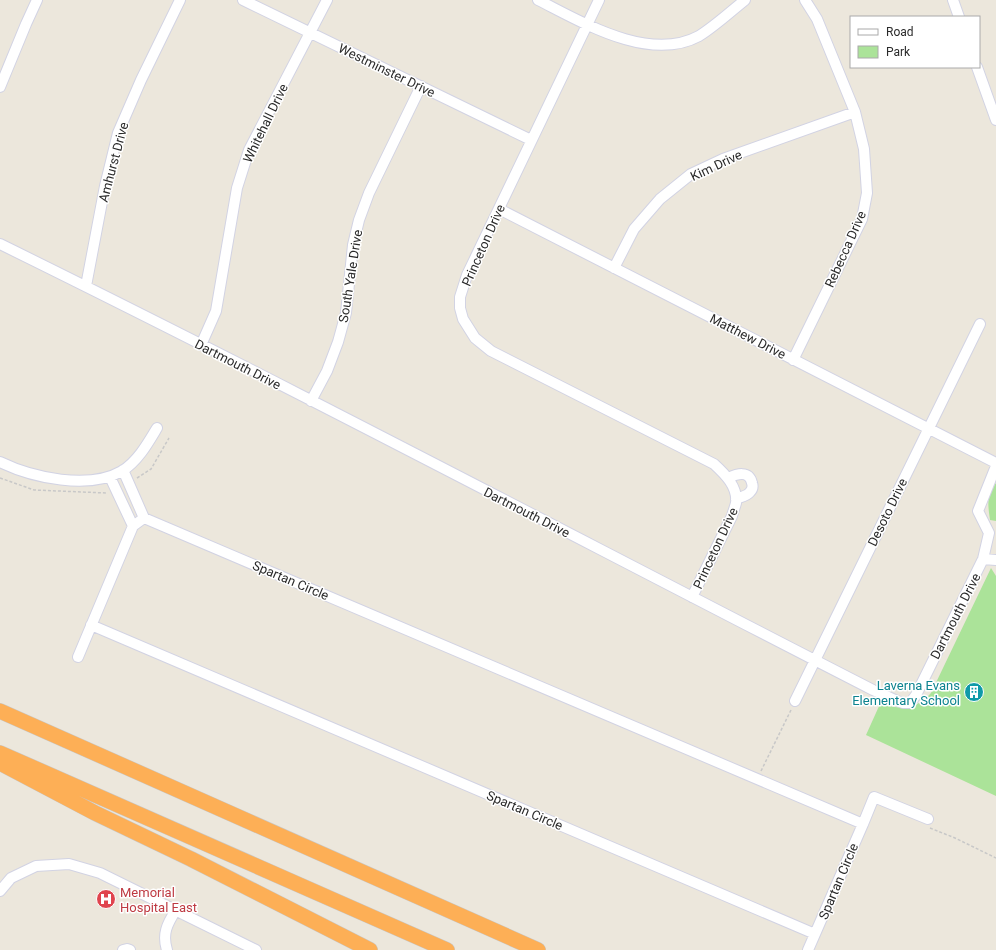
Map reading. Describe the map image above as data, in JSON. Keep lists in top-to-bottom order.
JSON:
{
  "streets": {
    "street": [
      "Westminster Drive",
      "Whitehall Drive",
      "Amhurst Drive",
      "Kim Drive",
      "Princeton Drive",
      "Rebecca Drive",
      "South Yale Drive",
      "Matthew Drive",
      "Dartmouth Drive",
      "Desoto Drive",
      "Spartan Circle"
    ]
  },
  "crossings": [
    ["Westminster Drive", "Whitehall Drive"],
    ["Westminster Drive", "Princeton Drive"],
    ["Westminster Drive", "South Yale Drive"],
    ["Whitehall Drive", "Dartmouth Drive"],
    ["Amhurst Drive", "Dartmouth Drive"],
    ["Kim Drive", "Rebecca Drive"],
    ["Kim Drive", "Matthew Drive"],
    ["Princeton Drive", "Matthew Drive"],
    ["Princeton Drive", "Dartmouth Drive"],
    ["Rebecca Drive", "Matthew Drive"],
    ["South Yale Drive", "Dartmouth Drive"],
    ["Matthew Drive", "Dartmouth Drive"],
    ["Matthew Drive", "Desoto Drive"],
    ["Dartmouth Drive", "Desoto Drive"]
  ],
  "places": {
    "building": ["Laverna Evans Elementary School"],
    "hospital": ["Memorial Hospital East"]
  },
  "legend": ["Road", "Park"]
}
